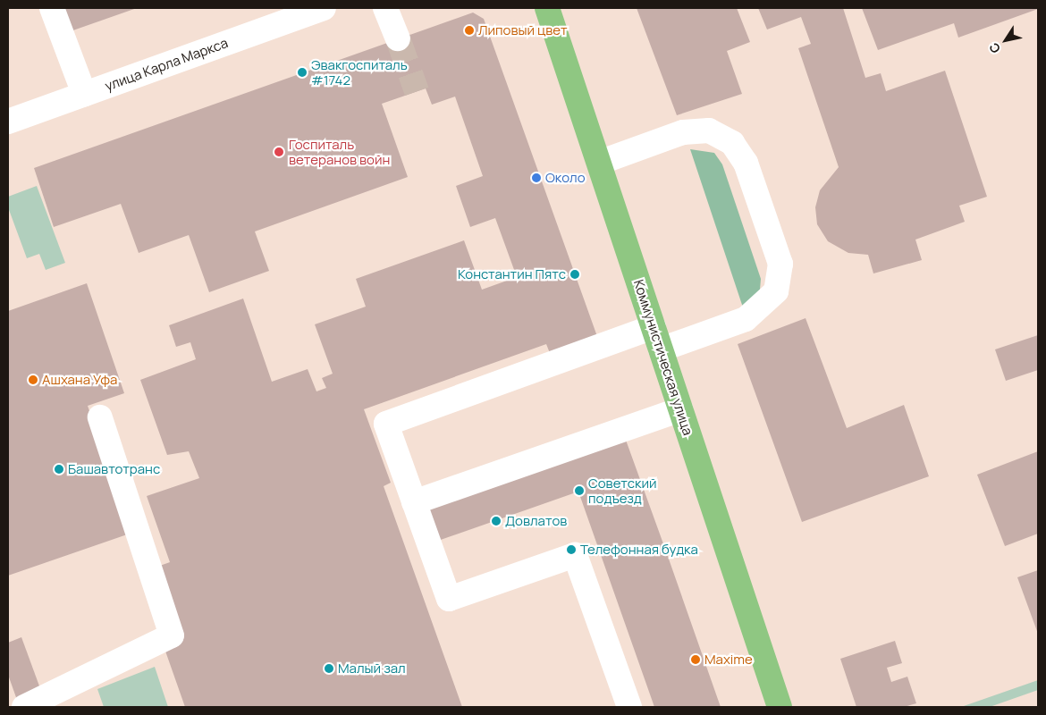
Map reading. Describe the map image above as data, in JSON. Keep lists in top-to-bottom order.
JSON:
{
  "streets": {
    "main road": ["Коммунистическая улица"],
    "street": ["улица Карла Маркса"]
  },
  "places": [
    "Липовый цвет",
    "Эвакгоспиталь #1742",
    "Госпиталь ветеранов войн",
    "Около",
    "Константин Пятс",
    "Ашхана Уфа",
    "Башавтотранс",
    "Советский подъезд",
    "Довлатов",
    "Телефонная будка",
    "Maxime",
    "Малый зал"
  ],
  "north": "bottom left"
}
